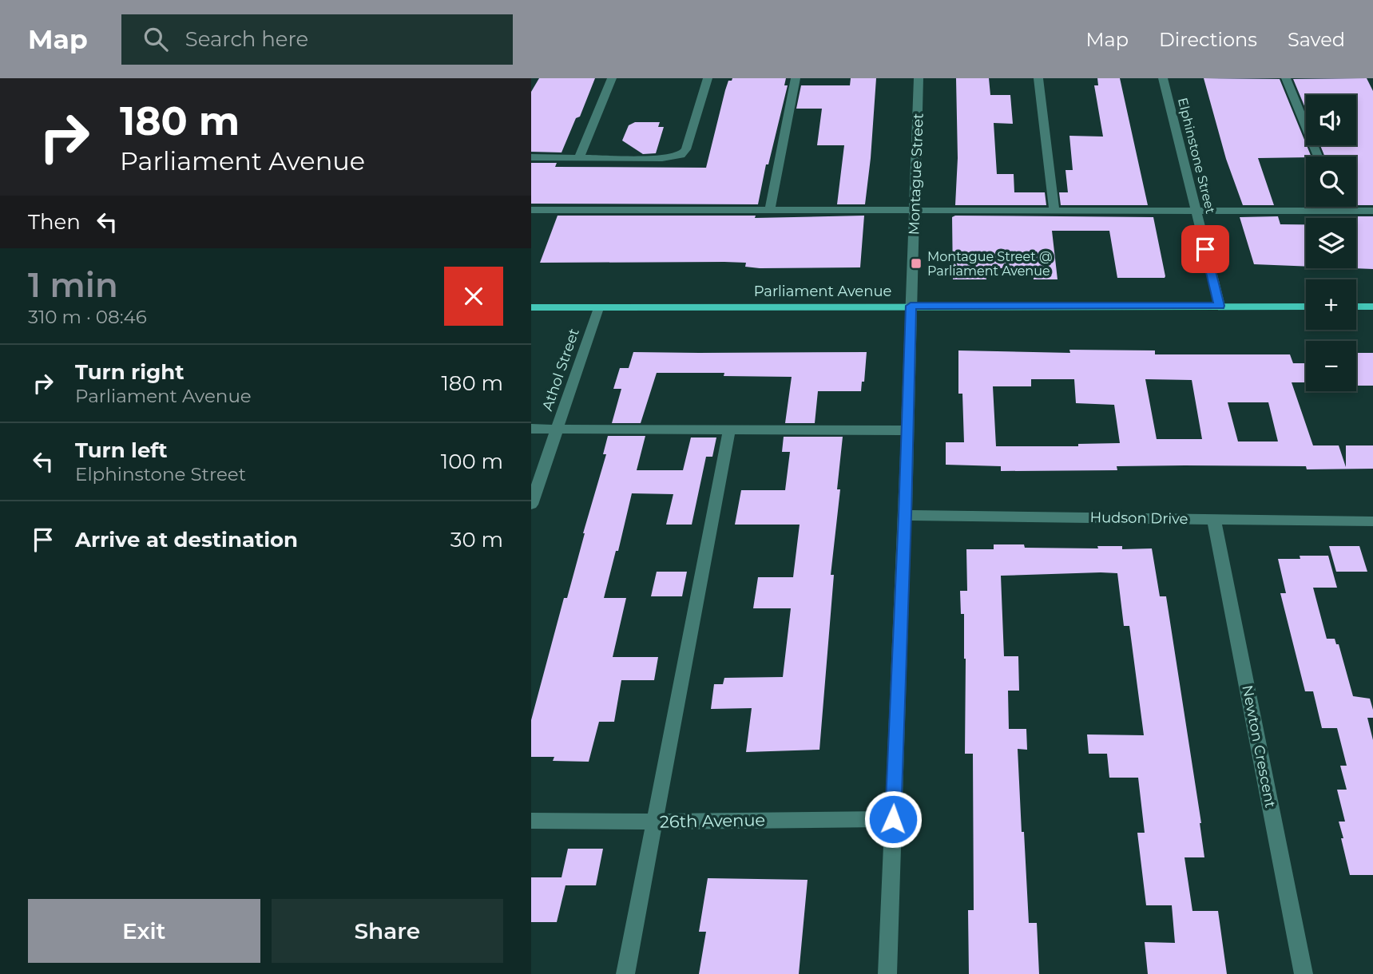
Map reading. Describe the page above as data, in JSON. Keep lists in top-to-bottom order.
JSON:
{
  "streets": {
    "main road": ["Parliament Avenue"],
    "street": [
      "Elphinstone Street",
      "Montague Street",
      "Athol Street",
      "Hudson Drive",
      "Newton Crescent",
      "26th Avenue"
    ]
  },
  "crossings": [
    ["Elphinstone Street", "Parliament Avenue"],
    ["Montague Street", "Parliament Avenue"],
    ["Montague Street", "Hudson Drive"],
    ["Montague Street", "26th Avenue"],
    ["Parliament Avenue", "Athol Street"],
    ["Hudson Drive", "Newton Crescent"]
  ],
  "places": {
    "transit": ["Montague Street @ Parliament Avenue"]
  },
  "page": {
    "header": "Map",
    "search": "Search here",
    "nav": ["Map", "Directions", "Saved"],
    "turn": ["180 m", "Parliament Avenue"],
    "map_buttons": ["+", "−"],
    "then": "Then",
    "heading": ["1 min", "310 m · 08:46"],
    "list": [
      {
        "name": "Turn right",
        "note": "Parliament Avenue",
        "value": "180 m"
      },
      {
        "name": "Turn left",
        "note": "Elphinstone Street",
        "value": "100 m"
      },
      {
        "name": "Arrive at destination",
        "value": "30 m"
      }
    ],
    "buttons": ["Exit", "Share"]
  }
}
